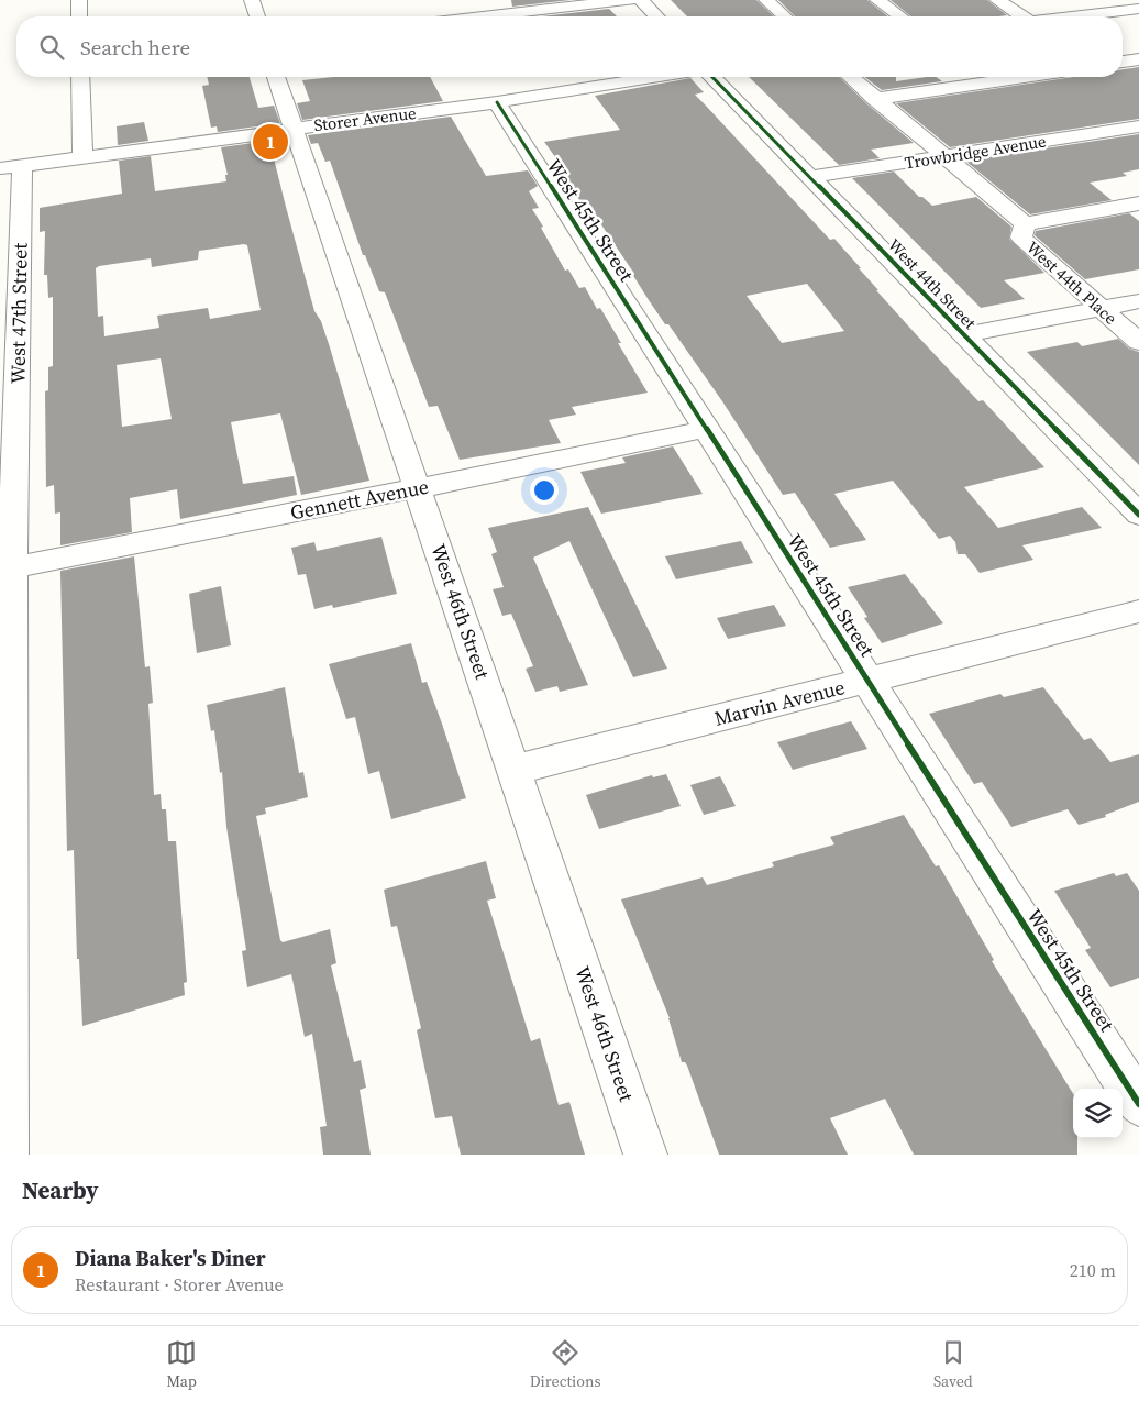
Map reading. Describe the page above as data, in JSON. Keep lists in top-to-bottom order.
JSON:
{
  "streets": {
    "street": [
      "Storer Avenue",
      "Trowbridge Avenue",
      "West 45th Street",
      "West 44th Place",
      "West 44th Street",
      "West 47th Street",
      "Gennett Avenue",
      "West 46th Street",
      "Marvin Avenue"
    ]
  },
  "crossings": [
    ["Storer Avenue", "West 45th Street"],
    ["Storer Avenue", "West 47th Street"],
    ["Storer Avenue", "West 46th Street"],
    ["Trowbridge Avenue", "West 44th Place"],
    ["Trowbridge Avenue", "West 44th Street"],
    ["West 45th Street", "Gennett Avenue"],
    ["West 45th Street", "Marvin Avenue"],
    ["West 47th Street", "Gennett Avenue"],
    ["Gennett Avenue", "West 46th Street"],
    ["West 46th Street", "Marvin Avenue"]
  ],
  "page": {
    "search": "Search here",
    "pins": "1",
    "heading": "Nearby",
    "list": [
      {
        "mark": "1",
        "name": "Diana Baker's Diner",
        "note": "Restaurant · Storer Avenue",
        "value": "210 m"
      }
    ],
    "nav": ["Map", "Directions", "Saved"]
  }
}
